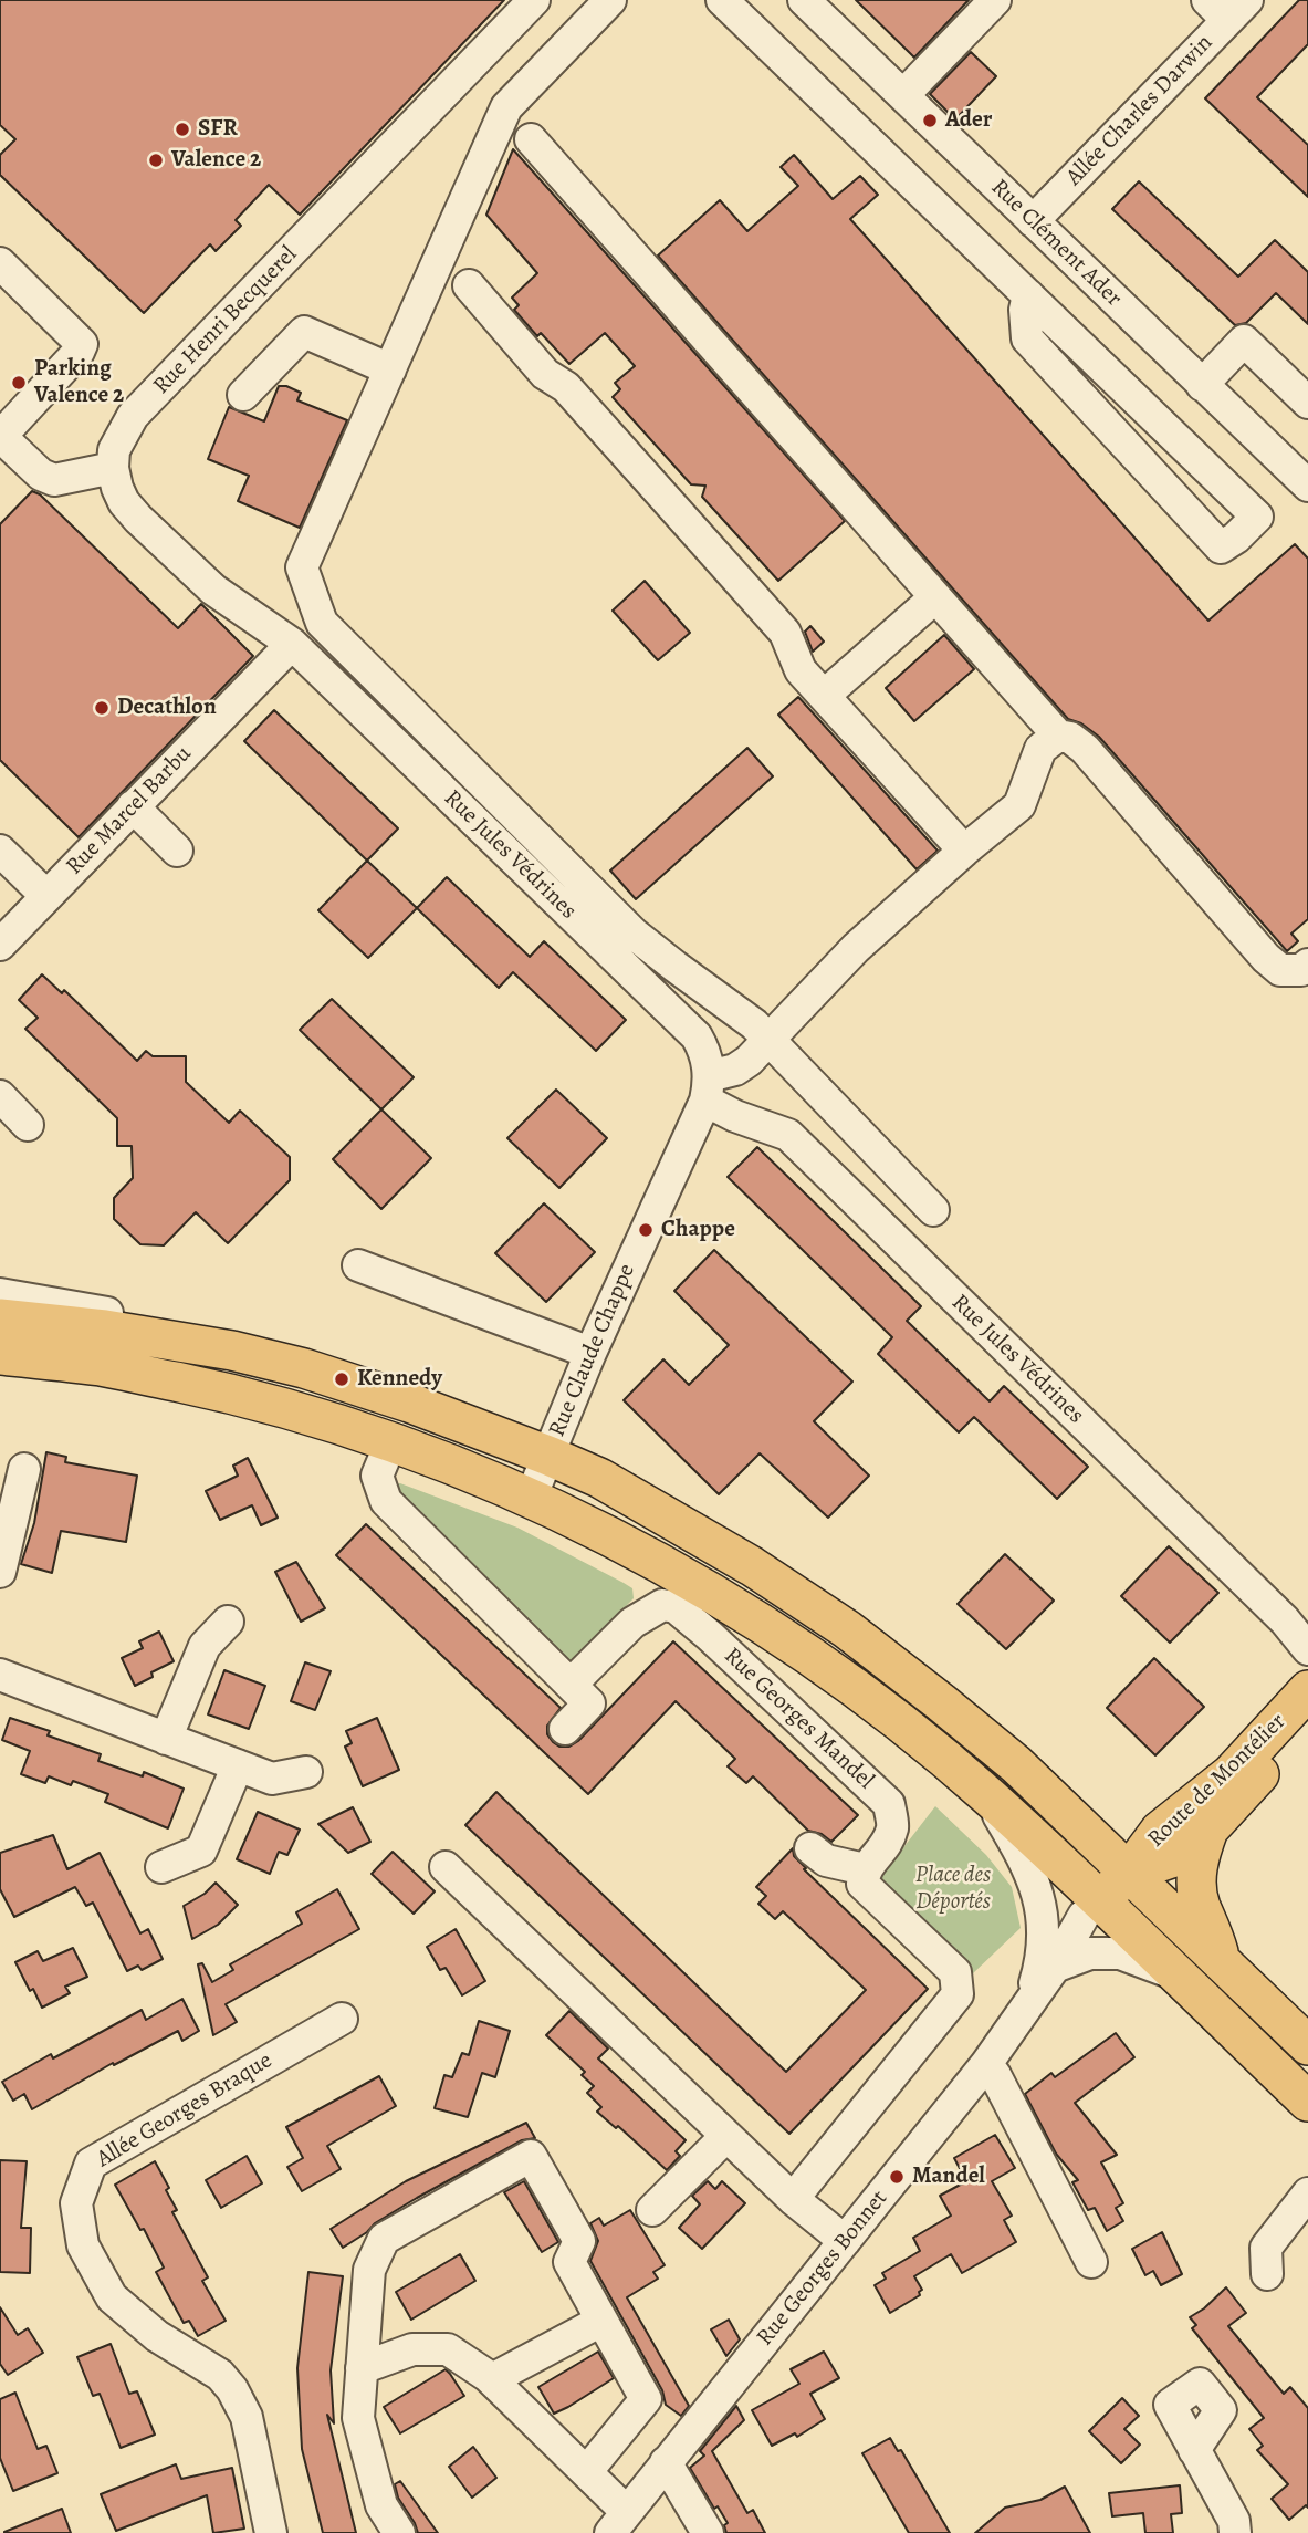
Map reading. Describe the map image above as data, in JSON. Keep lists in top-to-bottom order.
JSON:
{
  "streets": {
    "main road": ["Route de Montélier"],
    "street": [
      "Allée Charles Darwin",
      "Rue Clément Ader",
      "Rue Henri Becquerel",
      "Rue Marcel Barbu",
      "Rue Jules Védrines",
      "Rue Claude Chappe",
      "Rue Georges Mandel",
      "Allée Georges Braque",
      "Rue Georges Bonnet"
    ]
  },
  "crossings": [
    ["Allée Charles Darwin", "Rue Clément Ader"],
    ["Rue Marcel Barbu", "Rue Jules Védrines"],
    ["Rue Jules Védrines", "Rue Claude Chappe"],
    ["Route de Montélier", "Rue Georges Bonnet"]
  ],
  "parks": ["Place des Déportés"],
  "places": [
    "Ader",
    "SFR",
    "Valence 2",
    "Parking Valence 2",
    "Decathlon",
    "Chappe",
    "Kennedy",
    "Mandel"
  ]
}
